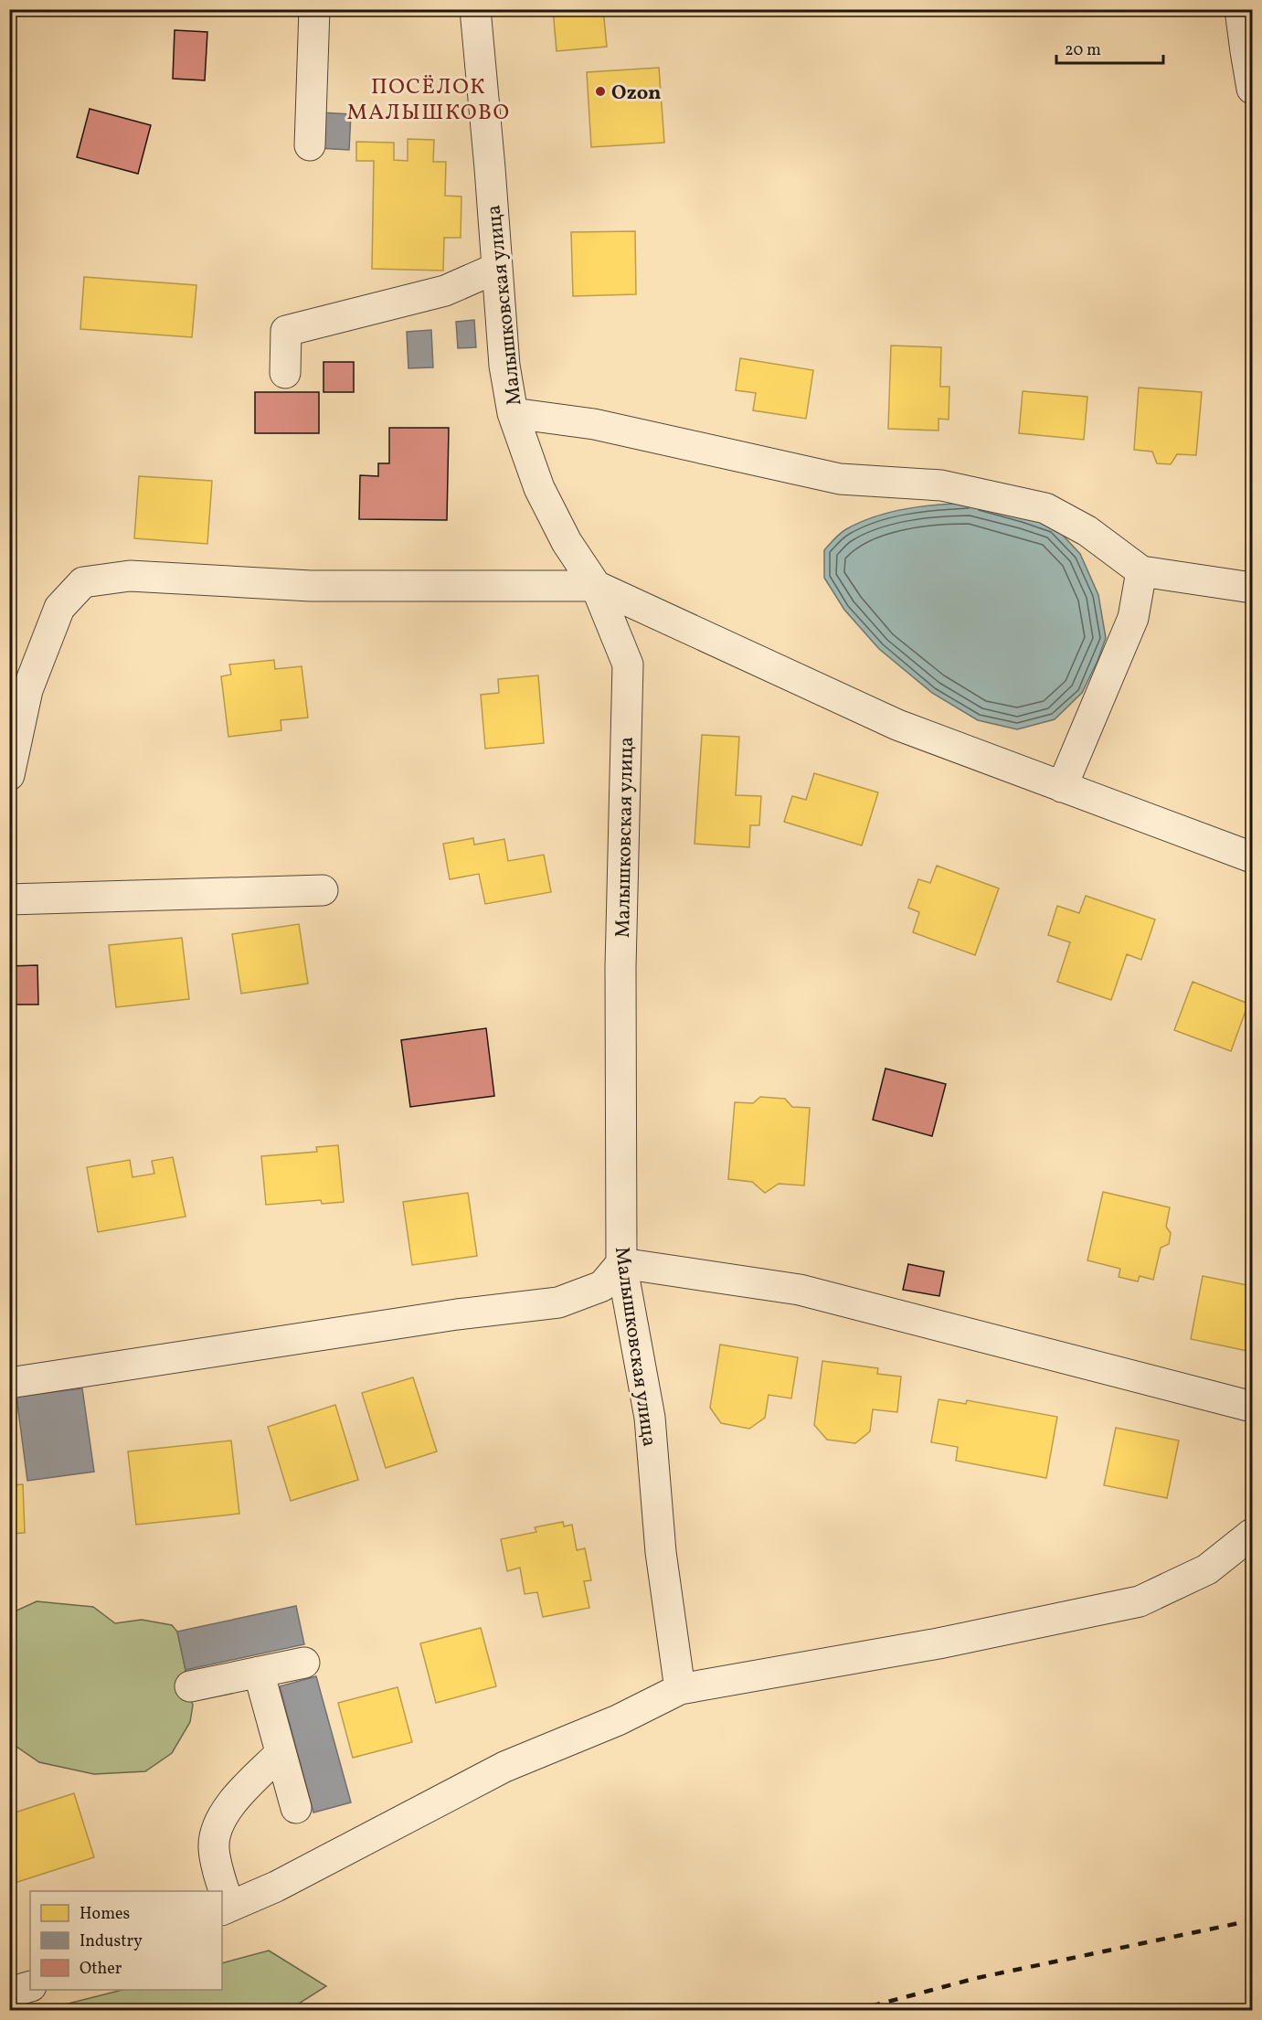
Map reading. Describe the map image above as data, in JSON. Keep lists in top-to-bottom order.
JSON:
{
  "streets": {
    "street": ["Малышковская улица"]
  },
  "districts": ["ПОСЁЛОК МАЛЫШКОВО"],
  "places": ["Ozon"],
  "legend": ["Homes", "Industry", "Other"],
  "scale_bar": "20 m"
}
